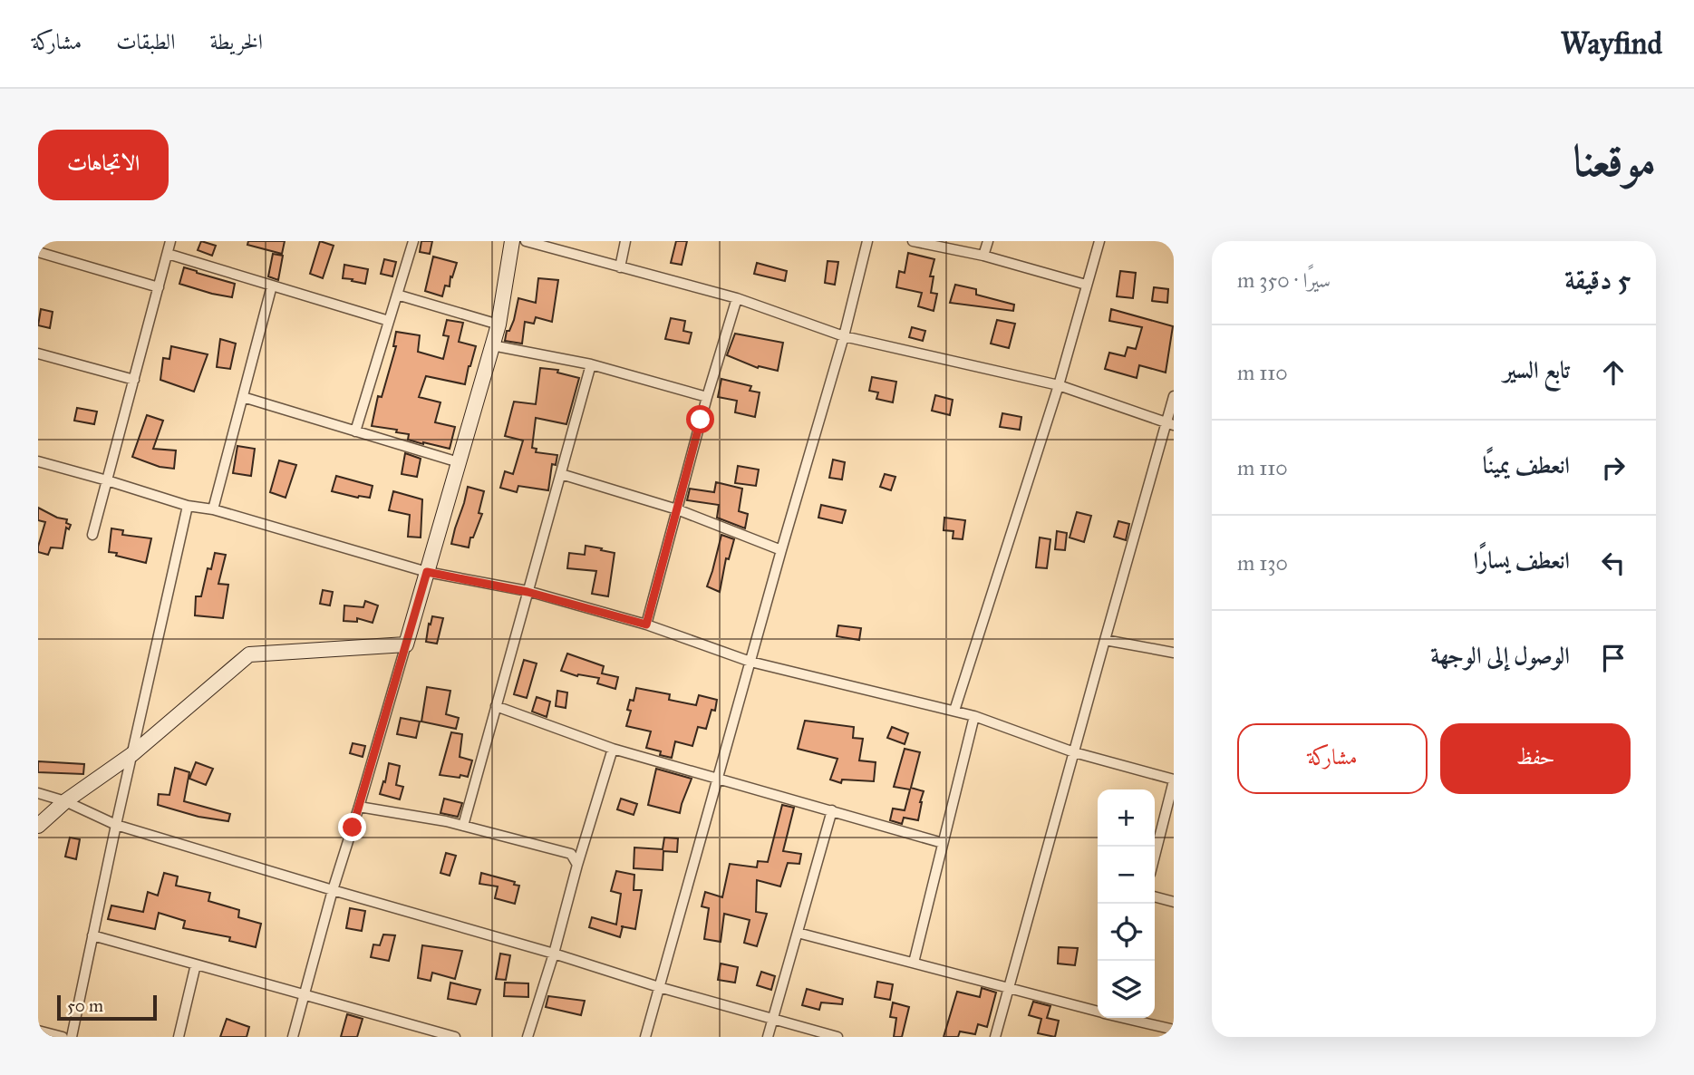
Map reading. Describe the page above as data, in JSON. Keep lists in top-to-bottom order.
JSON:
{
  "scale_bar": "50 m",
  "page": {
    "header": "Wayfind",
    "nav": ["الخريطة", "الطبقات", "مشاركة"],
    "title": "موقعنا",
    "buttons": [
      "الاتجاهات",
      ["حفظ", "مشاركة"]
    ],
    "heading": ["5 دقيقة", "سيرًا · 350 m"],
    "list": [
      ["تابع السير", "110 m"],
      ["انعطف يمينًا", "110 m"],
      ["انعطف يسارًا", "130 m"],
      "الوصول إلى الوجهة"
    ],
    "map_buttons": ["+", "−"],
    "scale": "50 m"
  }
}
